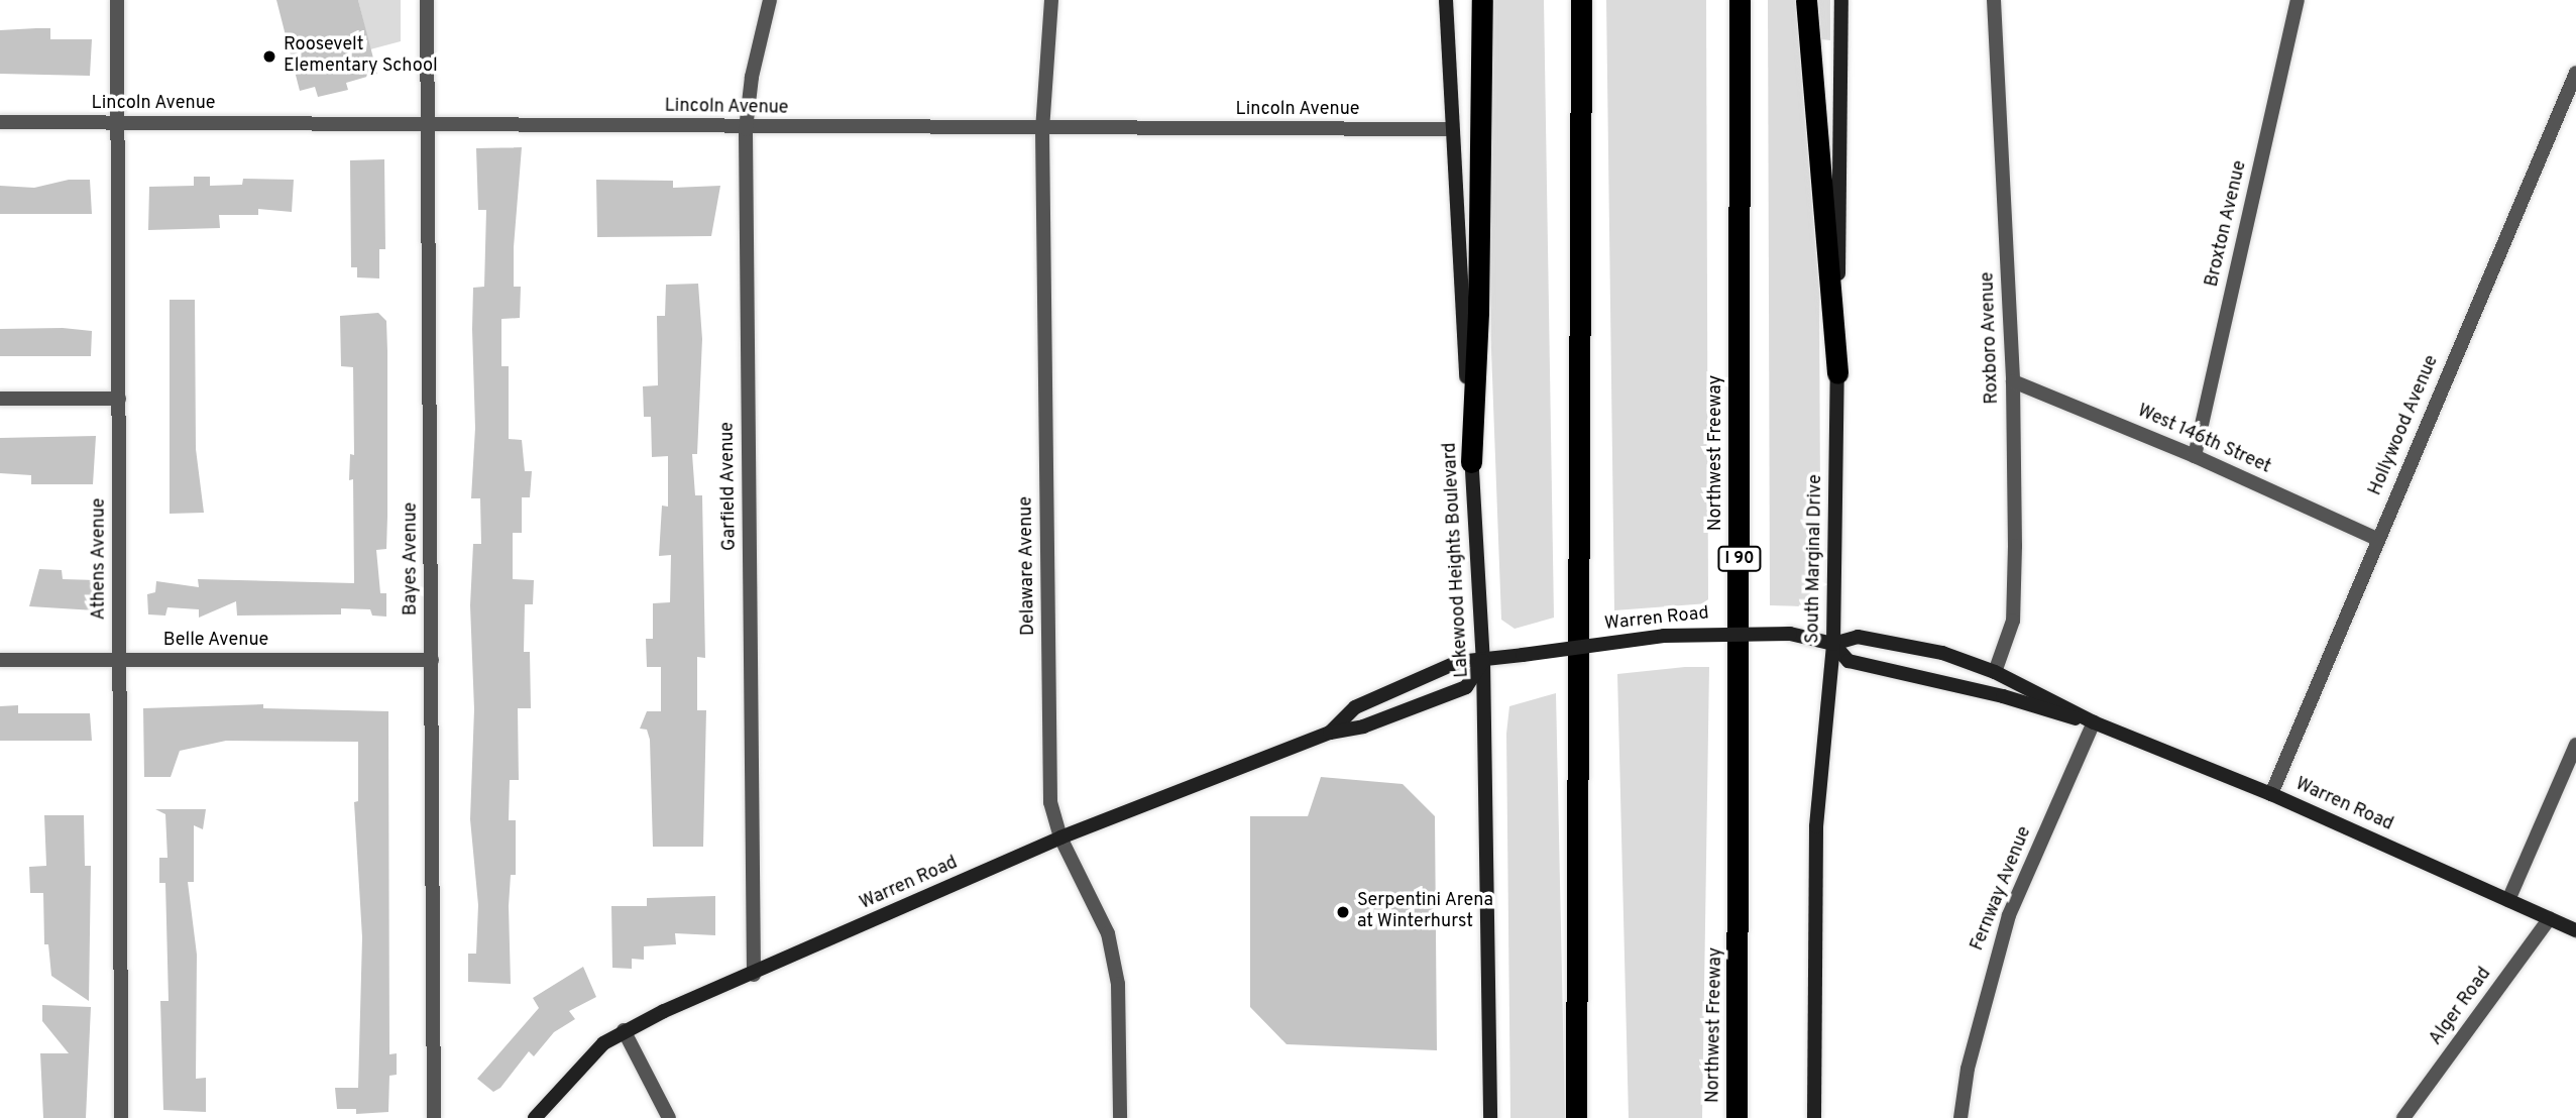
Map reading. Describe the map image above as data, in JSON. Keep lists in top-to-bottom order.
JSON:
{
  "streets": {
    "highway": ["Northwest Freeway", "I 90"],
    "main road": ["South Marginal Drive", "Lakewood Heights Boulevard", "Warren Road"],
    "street": [
      "Lincoln Avenue",
      "Broxton Avenue",
      "Roxboro Avenue",
      "Hollywood Avenue",
      "West 146th Street",
      "Garfield Avenue",
      "Athens Avenue",
      "Bayes Avenue",
      "Delaware Avenue",
      "Belle Avenue",
      "Fernway Avenue",
      "Alger Road"
    ]
  },
  "crossings": [
    ["Lincoln Avenue", "Garfield Avenue"],
    ["Lincoln Avenue", "Athens Avenue"],
    ["Lincoln Avenue", "Bayes Avenue"],
    ["Lincoln Avenue", "Lakewood Heights Boulevard"],
    ["Lincoln Avenue", "Delaware Avenue"],
    ["Broxton Avenue", "West 146th Street"],
    ["Roxboro Avenue", "West 146th Street"],
    ["Roxboro Avenue", "Warren Road"],
    ["Hollywood Avenue", "West 146th Street"],
    ["Hollywood Avenue", "Warren Road"],
    ["Garfield Avenue", "Warren Road"],
    ["Athens Avenue", "Belle Avenue"],
    ["Bayes Avenue", "Belle Avenue"],
    ["South Marginal Drive", "Warren Road"],
    ["Lakewood Heights Boulevard", "Warren Road"],
    ["Delaware Avenue", "Warren Road"],
    ["Warren Road", "Fernway Avenue"],
    ["Warren Road", "Alger Road"]
  ],
  "places": ["Roosevelt Elementary School", "Serpentini Arena at Winterhurst"]
}
